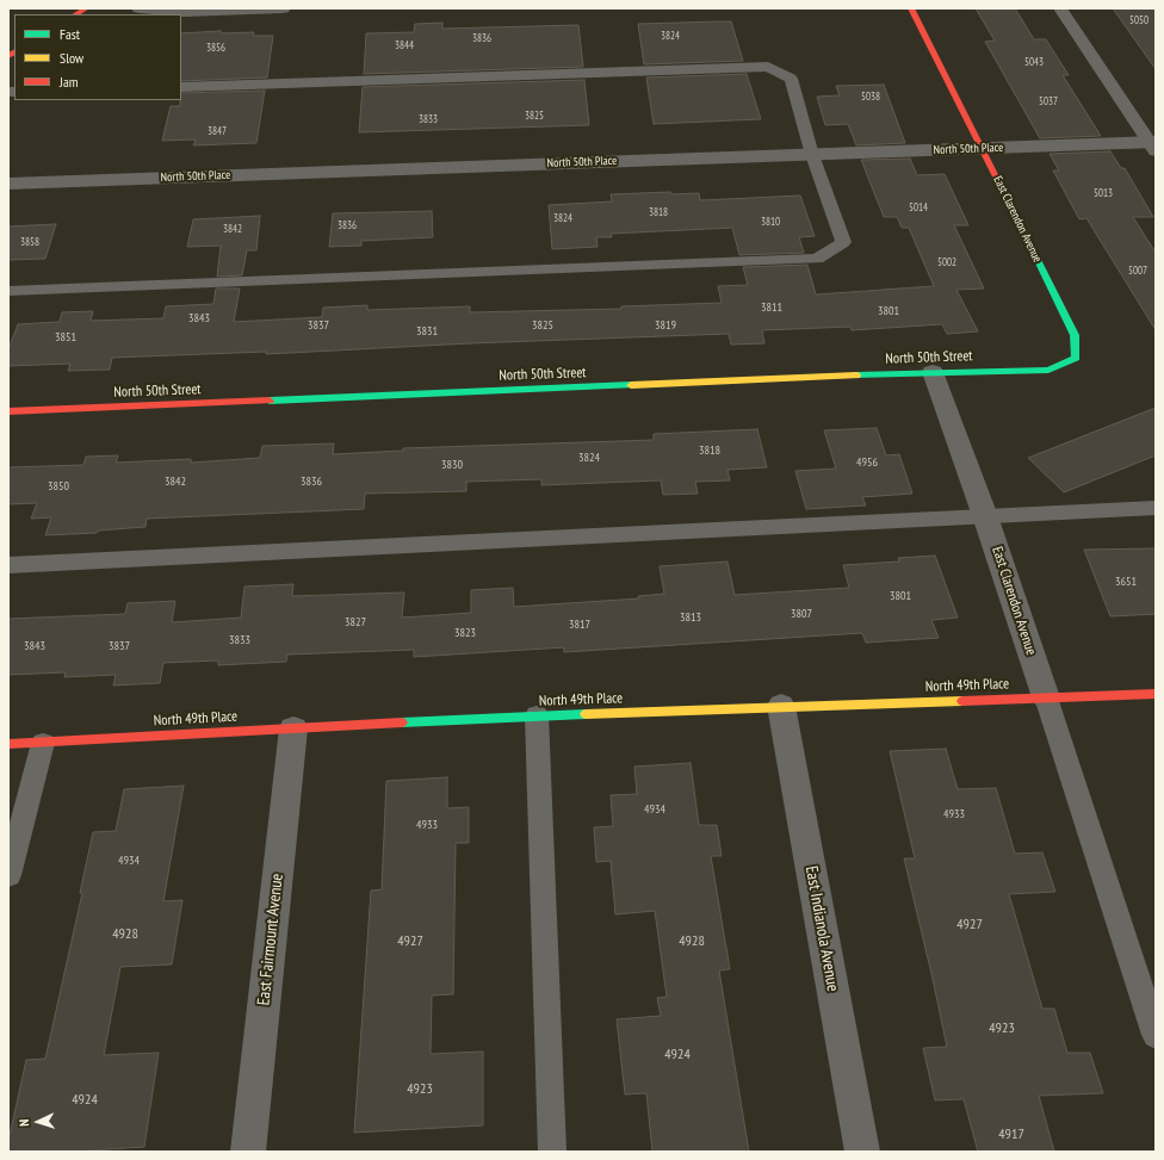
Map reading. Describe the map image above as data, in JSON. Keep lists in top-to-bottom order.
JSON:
{
  "streets": {
    "street": [
      "North 50th Place",
      "East Clarendon Avenue",
      "North 50th Street",
      "North 49th Place",
      "East Indianola Avenue",
      "East Fairmount Avenue"
    ]
  },
  "crossings": [
    ["North 50th Place", "East Clarendon Avenue"],
    ["East Clarendon Avenue", "North 50th Street"],
    ["East Clarendon Avenue", "North 49th Place"],
    ["North 49th Place", "East Indianola Avenue"],
    ["North 49th Place", "East Fairmount Avenue"]
  ],
  "house_numbers": [
    "5050",
    "3824",
    "3836",
    "3844",
    "3856",
    "5043",
    "5038",
    "5037",
    "3825",
    "3833",
    "3847",
    "5013",
    "5014",
    "3818",
    "3824",
    "3810",
    "3836",
    "3842",
    "3858",
    "5002",
    "5007",
    "3811",
    "3801",
    "3843",
    "3837",
    "3825",
    "3819",
    "3831",
    "3851",
    "3818",
    "3824",
    "4956",
    "3830",
    "3842",
    "3836",
    "3850",
    "3651",
    "3801",
    "3807",
    "3813",
    "3827",
    "3817",
    "3823",
    "3833",
    "3843",
    "3837",
    "4934",
    "4933",
    "4933",
    "4934",
    "4927",
    "4928",
    "4927",
    "4928",
    "4923",
    "4924",
    "4923",
    "4924",
    "4917"
  ],
  "legend": ["Fast", "Slow", "Jam"],
  "north": "left"
}
